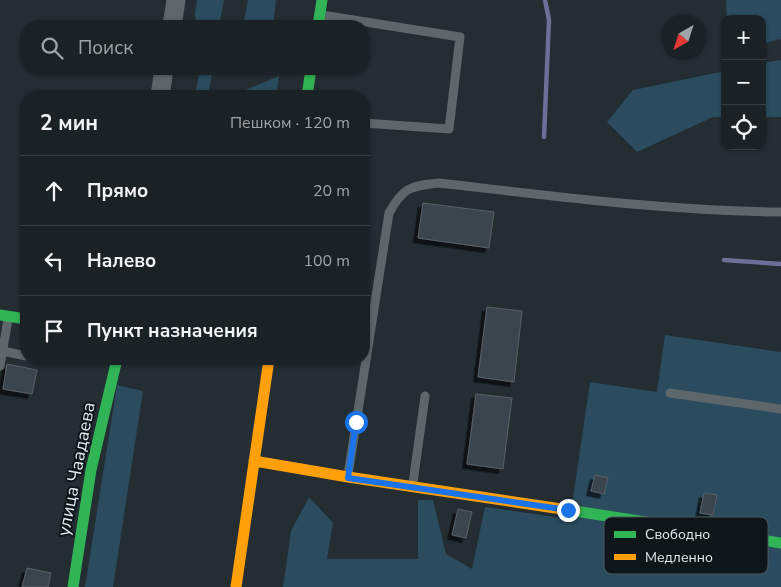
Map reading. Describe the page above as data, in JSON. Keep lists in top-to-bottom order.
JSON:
{
  "streets": {
    "main road": ["улица Чаадаева"]
  },
  "legend": ["Свободно", "Медленно"],
  "north": "bottom left",
  "page": {
    "map_buttons": ["+", "−"],
    "search": "Поиск",
    "heading": ["2 мин", "Пешком · 120 m"],
    "list": [
      ["Прямо", "20 m"],
      ["Налево", "100 m"],
      "Пункт назначения"
    ]
  }
}
